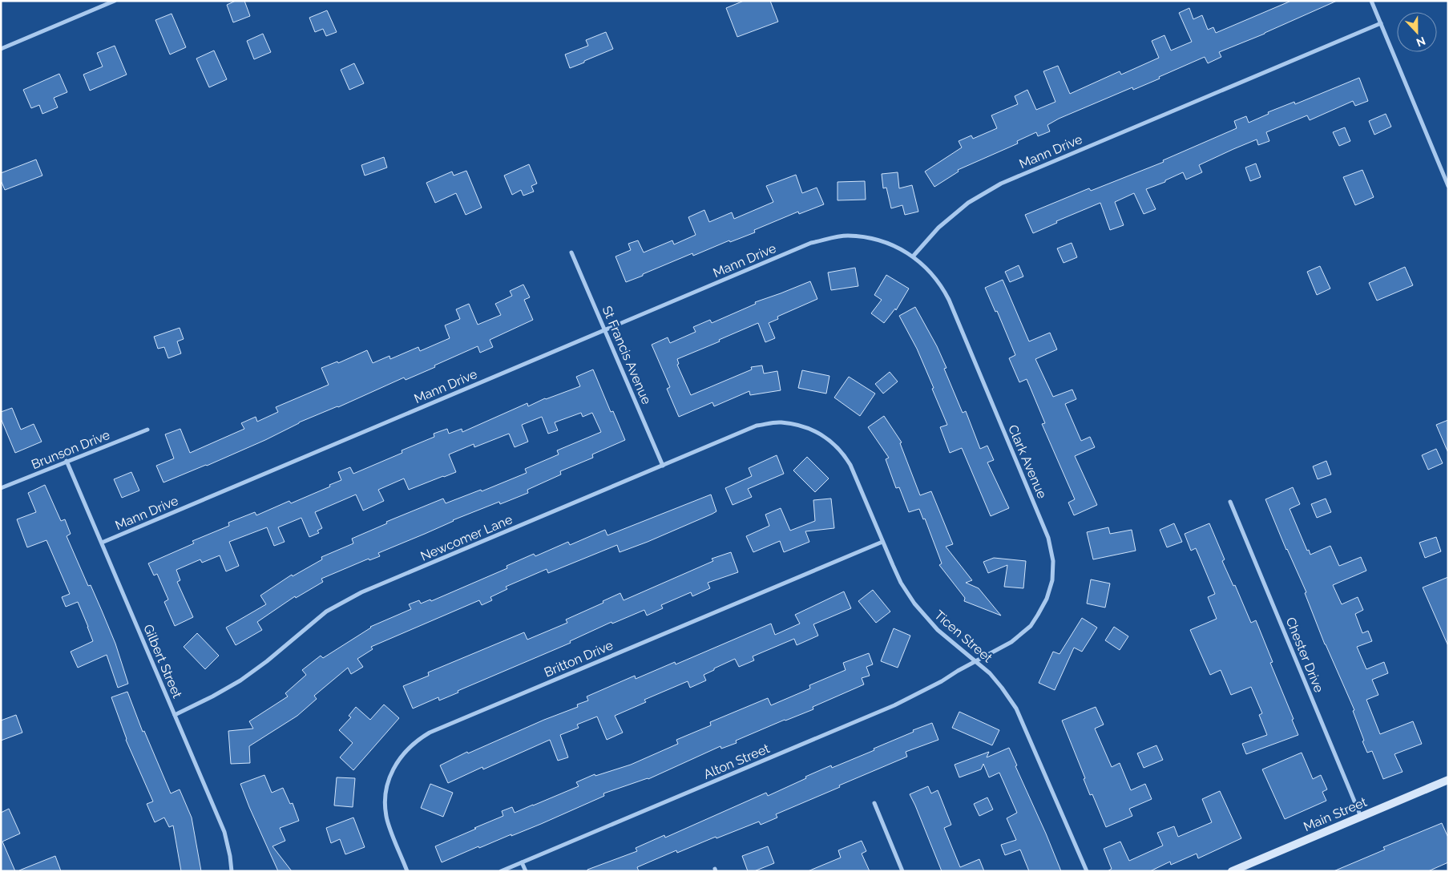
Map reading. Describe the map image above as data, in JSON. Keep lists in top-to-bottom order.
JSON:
{
  "streets": {
    "street": [
      "Mann Drive",
      "St Francis Avenue",
      "Brunson Drive",
      "Clark Avenue",
      "Newcomer Lane",
      "Ticen Street",
      "Chester Drive",
      "Britton Drive",
      "Gilbert Street",
      "Alton Street",
      "Main Street"
    ]
  },
  "crossings": [
    ["Mann Drive", "St Francis Avenue"],
    ["Mann Drive", "Clark Avenue"],
    ["Mann Drive", "Gilbert Street"],
    ["St Francis Avenue", "Newcomer Lane"],
    ["Brunson Drive", "Gilbert Street"],
    ["Clark Avenue", "Ticen Street"],
    ["Clark Avenue", "Alton Street"],
    ["Newcomer Lane", "Ticen Street"],
    ["Newcomer Lane", "Gilbert Street"],
    ["Ticen Street", "Britton Drive"],
    ["Ticen Street", "Alton Street"],
    ["Chester Drive", "Main Street"]
  ],
  "north": "bottom"
}
